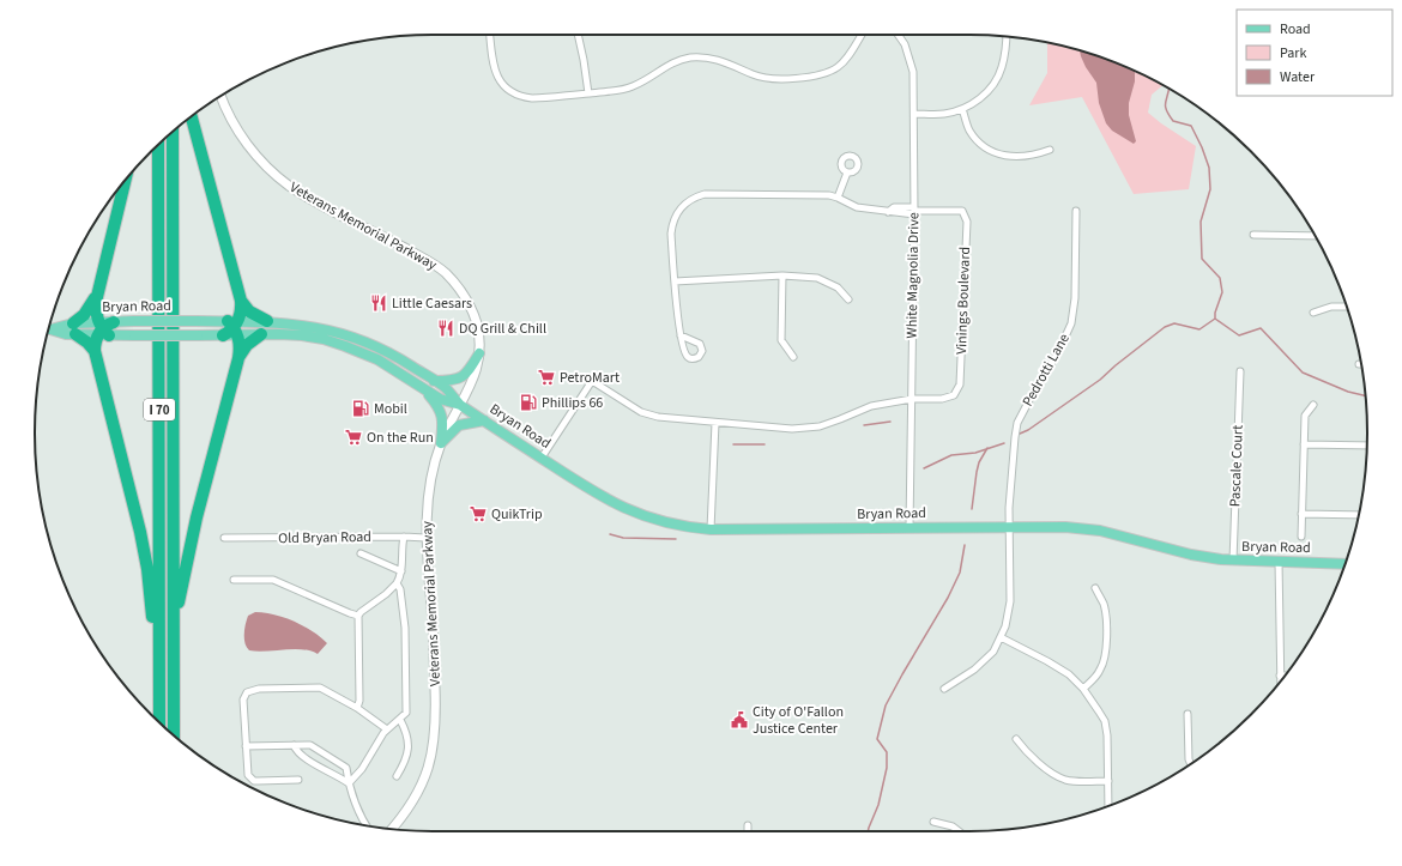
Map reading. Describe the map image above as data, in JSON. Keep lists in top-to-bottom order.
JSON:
{
  "streets": {
    "highway": ["I 70"],
    "main road": ["Bryan Road"],
    "street": [
      "Veterans Memorial Parkway",
      "White Magnolia Drive",
      "Vinings Boulevard",
      "Pedrotti Lane",
      "Pascale Court",
      "Old Bryan Road"
    ]
  },
  "crossings": [
    ["Veterans Memorial Parkway", "Bryan Road"],
    ["Veterans Memorial Parkway", "Old Bryan Road"],
    ["White Magnolia Drive", "Vinings Boulevard"],
    ["White Magnolia Drive", "Bryan Road"],
    ["Bryan Road", "Pedrotti Lane"],
    ["Bryan Road", "Pascale Court"]
  ],
  "places": {
    "restaurant": ["Little Caesars", "DQ Grill & Chill"],
    "supermarket": ["PetroMart", "On the Run", "QuikTrip"],
    "fuel station": ["Phillips 66", "Mobil"],
    "public building": ["City of O'Fallon Justice Center"]
  },
  "legend": ["Road", "Park", "Water"]
}
